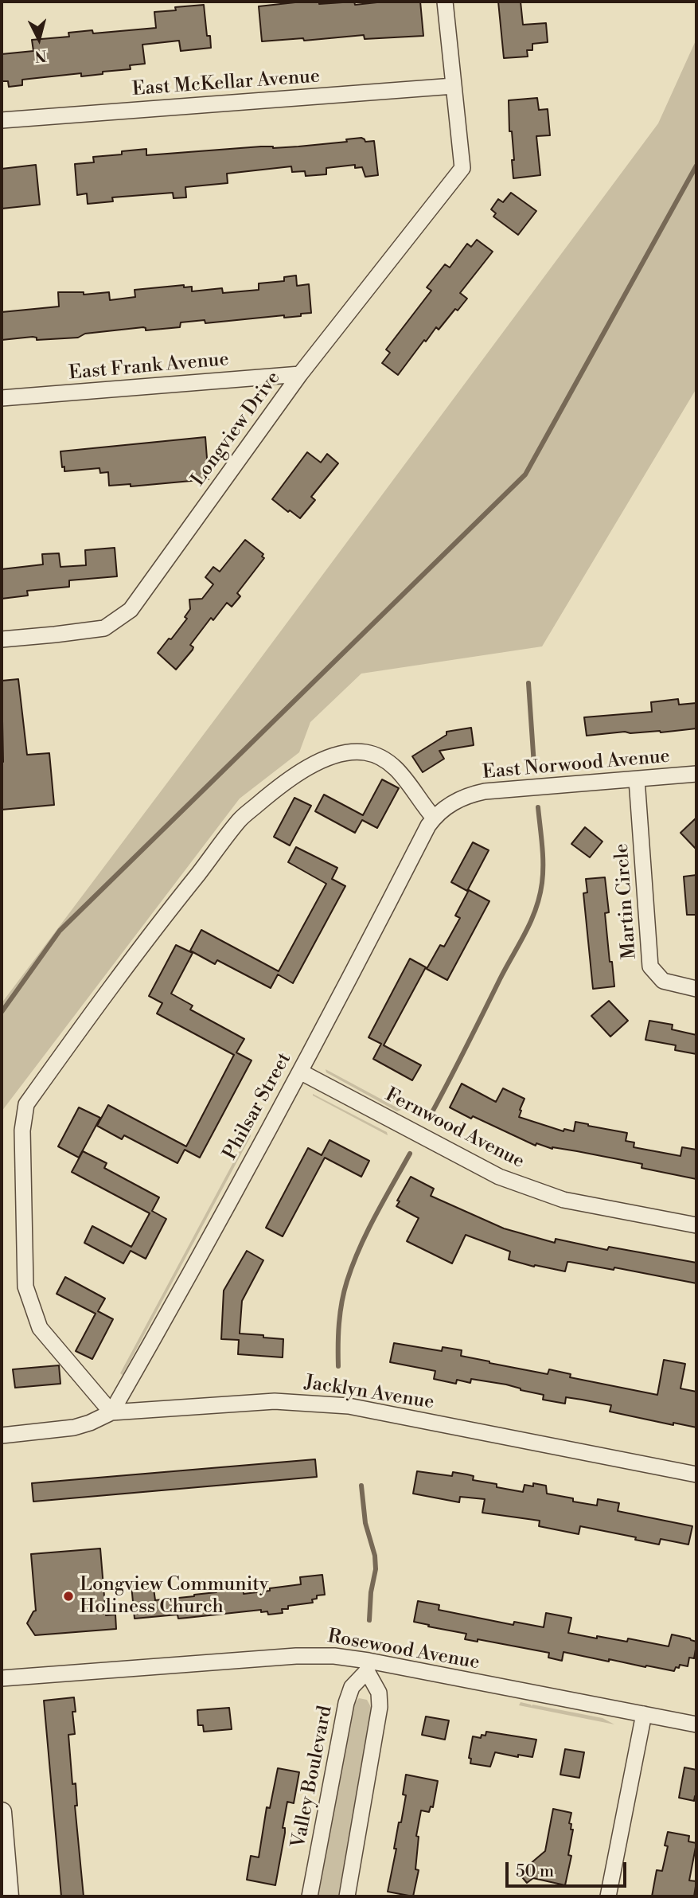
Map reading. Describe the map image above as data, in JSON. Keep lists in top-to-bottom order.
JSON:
{
  "streets": {
    "street": [
      "East McKellar Avenue",
      "East Frank Avenue",
      "Longview Drive",
      "East Norwood Avenue",
      "Martin Circle",
      "Philsar Street",
      "Fernwood Avenue",
      "Jacklyn Avenue",
      "Rosewood Avenue",
      "Valley Boulevard"
    ]
  },
  "crossings": [
    ["East McKellar Avenue", "Longview Drive"],
    ["East Frank Avenue", "Longview Drive"],
    ["East Norwood Avenue", "Martin Circle"],
    ["East Norwood Avenue", "Philsar Street"],
    ["Philsar Street", "Fernwood Avenue"],
    ["Philsar Street", "Jacklyn Avenue"],
    ["Rosewood Avenue", "Valley Boulevard"]
  ],
  "places": ["Longview Community Holiness Church"],
  "scale_bar": "50 m",
  "north": "bottom"
}
